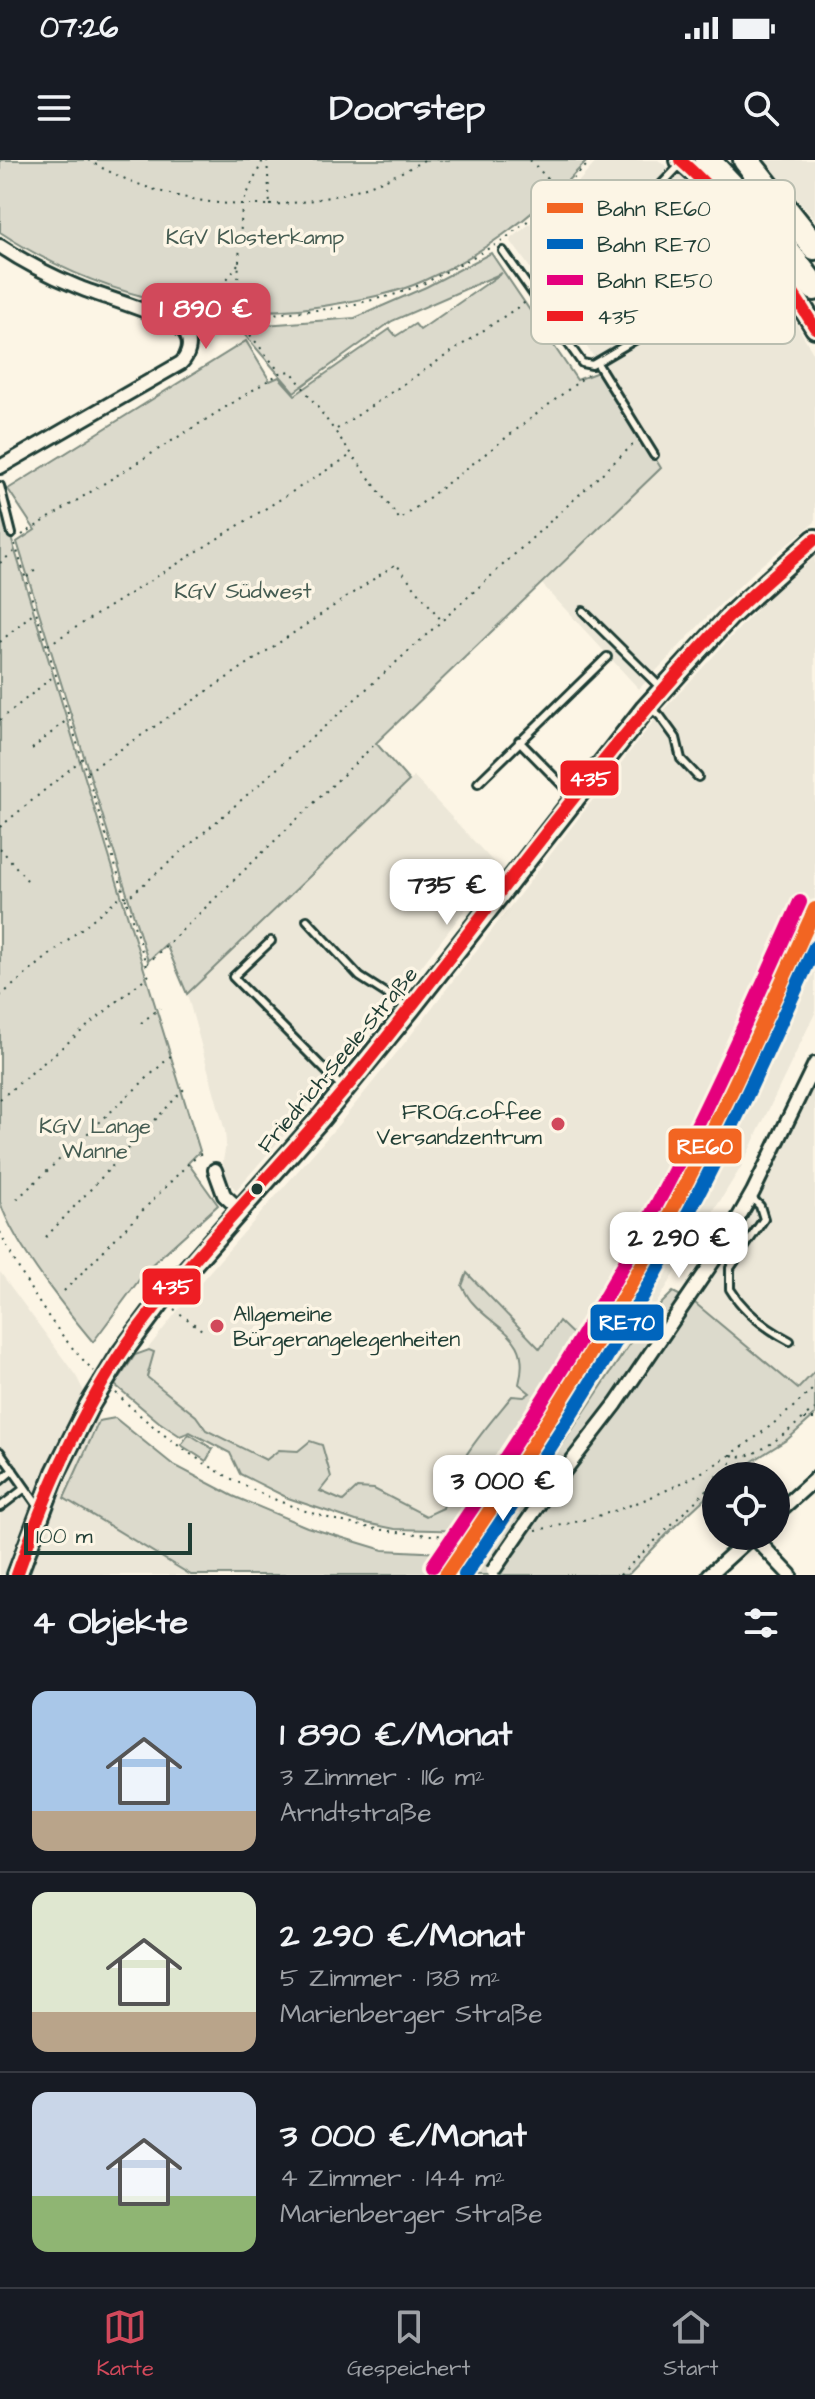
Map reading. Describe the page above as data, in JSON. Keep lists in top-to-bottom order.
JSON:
{
  "streets": {
    "street": ["Friedrich-Seele-Straße"]
  },
  "parks": ["KGV Klosterkamp", "KGV Südwest", "KGV Lange Wanne"],
  "places": ["FROG.coffee Versandzentrum", "Allgemeine Bürgerangelegenheiten"],
  "lines": [
    "transit line 435",
    "rail line RE50",
    "rail line RE60",
    "rail line RE70"
  ],
  "legend": [
    "Bahn RE60",
    "Bahn RE70",
    "Bahn RE50",
    "435"
  ],
  "scale_bar": "100 m",
  "page": {
    "status": "07:26",
    "header": "Doorstep",
    "price": [
      "1 890 €",
      "735 €",
      "2 290 €",
      "3 000 €"
    ],
    "scale": "100 m",
    "heading": "4 Objekte",
    "list": [
      {
        "name": "1 890 €/Monat",
        "note": "3 Zimmer · 116 m² · Arndtstraße"
      },
      {
        "name": "2 290 €/Monat",
        "note": "5 Zimmer · 138 m² · Marienberger Straße"
      },
      {
        "name": "3 000 €/Monat",
        "note": "4 Zimmer · 144 m² · Marienberger Straße"
      }
    ],
    "tabs": ["Karte", "Gespeichert", "Start"]
  }
}
